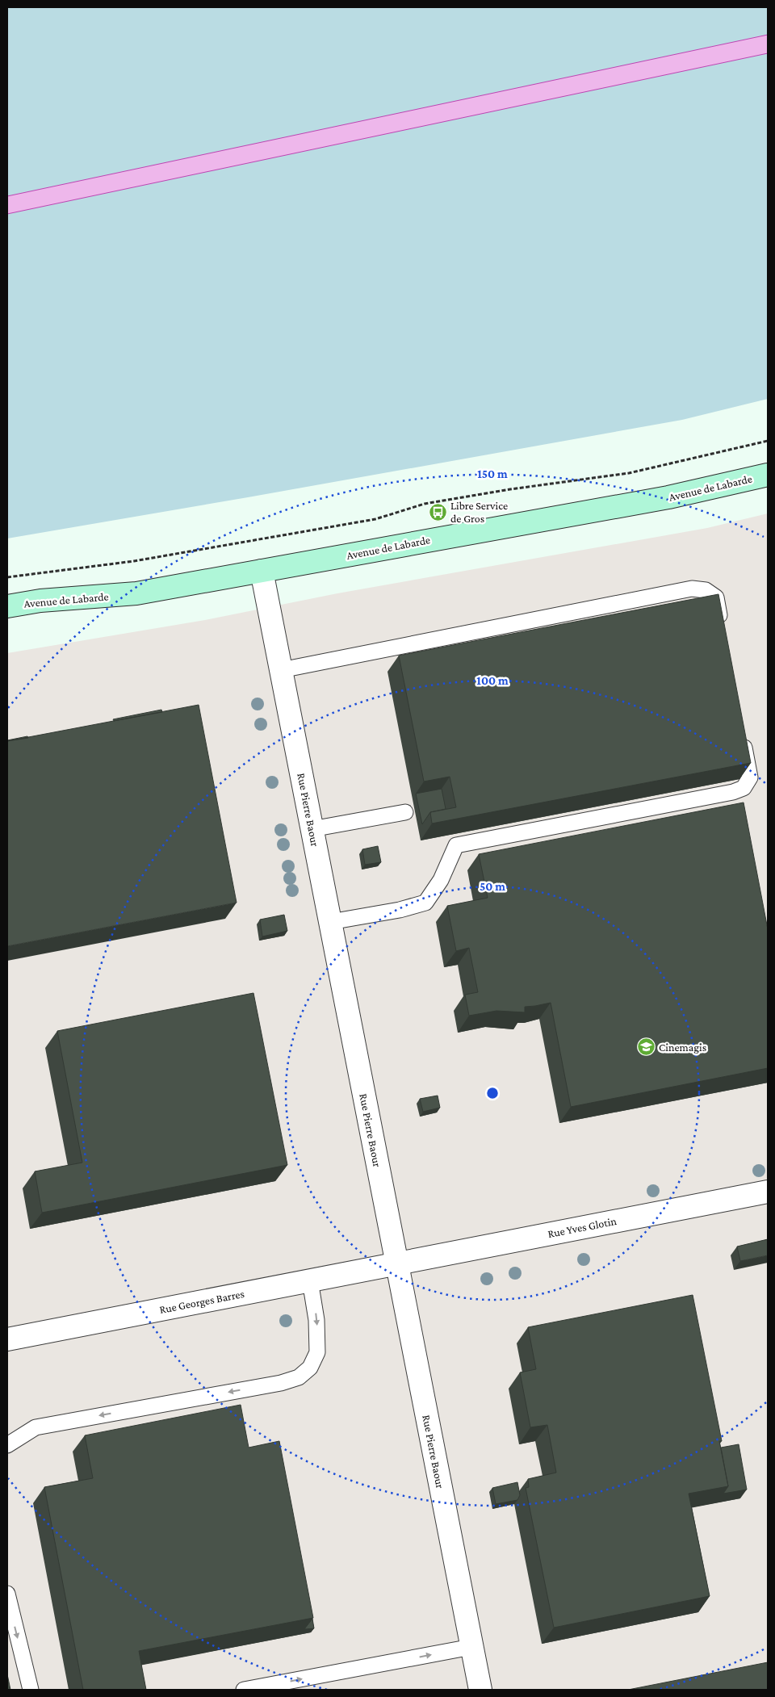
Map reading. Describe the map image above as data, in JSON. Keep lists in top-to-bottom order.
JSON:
{
  "streets": {
    "main road": ["Avenue de Labarde"],
    "street": ["Rue Pierre Baour", "Rue Yves Glotin", "Rue Georges Barres"]
  },
  "crossings": [
    ["Avenue de Labarde", "Rue Pierre Baour"],
    ["Rue Pierre Baour", "Rue Yves Glotin"],
    ["Rue Pierre Baour", "Rue Georges Barres"],
    ["Rue Yves Glotin", "Rue Georges Barres"]
  ],
  "places": {
    "bus stop": ["Libre Service de Gros"],
    "school or university": ["Cinemagis"]
  },
  "rings": ["150 m", "100 m", "50 m"]
}
